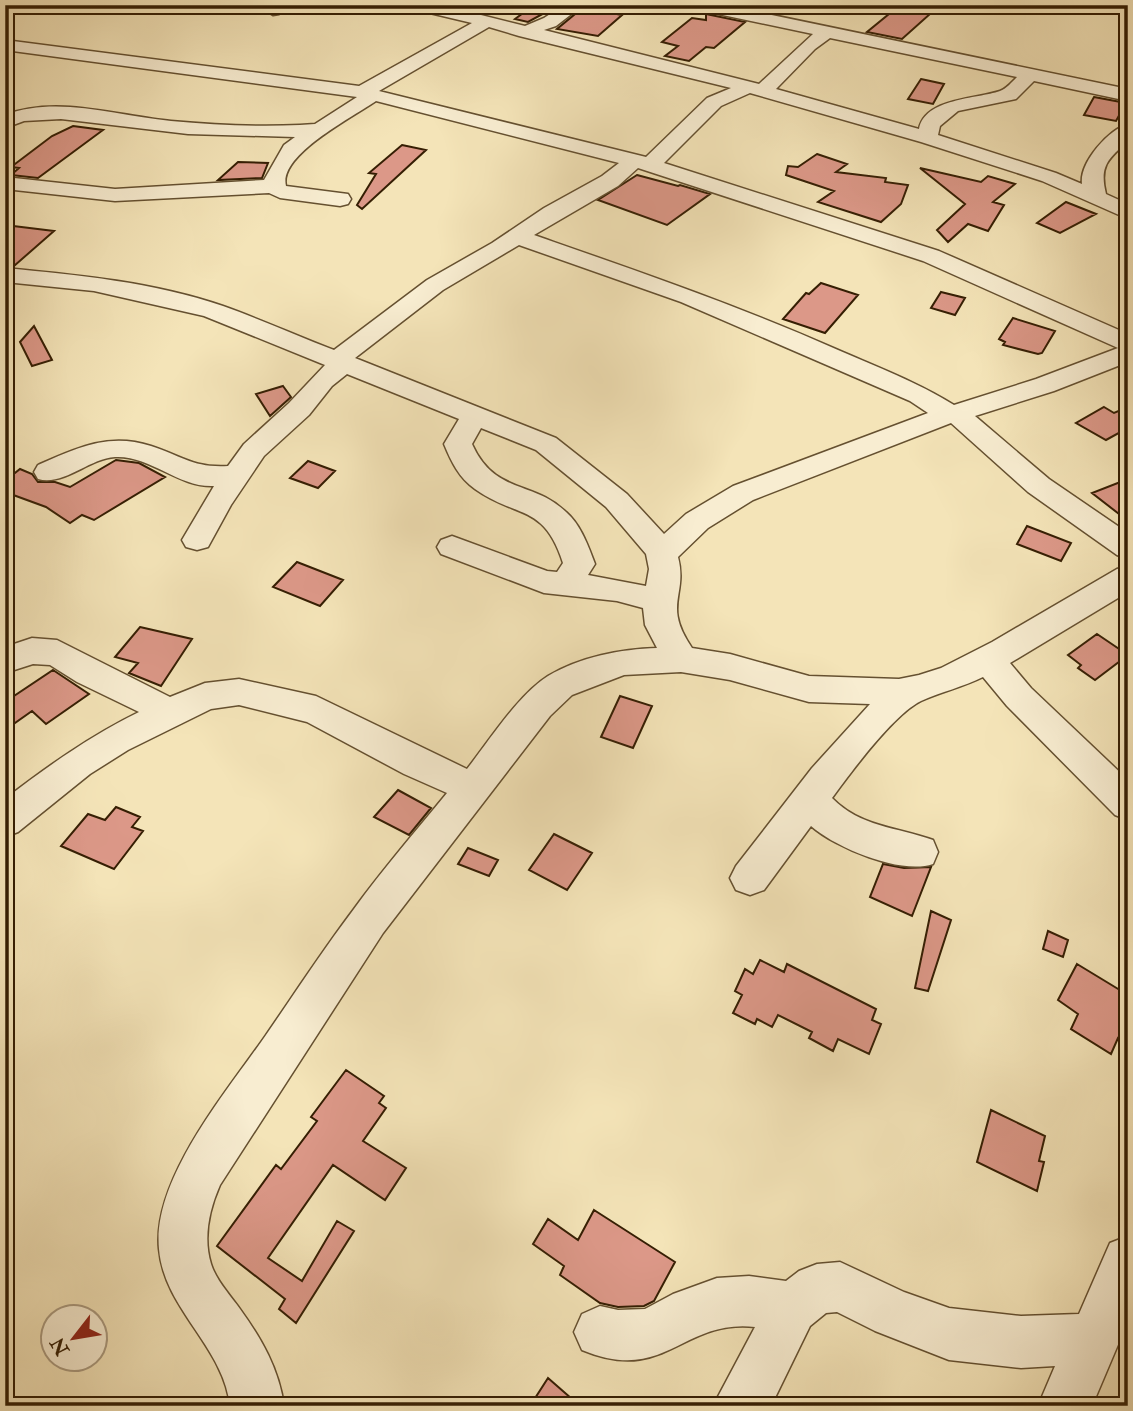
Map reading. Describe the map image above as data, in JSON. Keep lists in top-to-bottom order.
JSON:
{
  "north": "bottom left"
}
